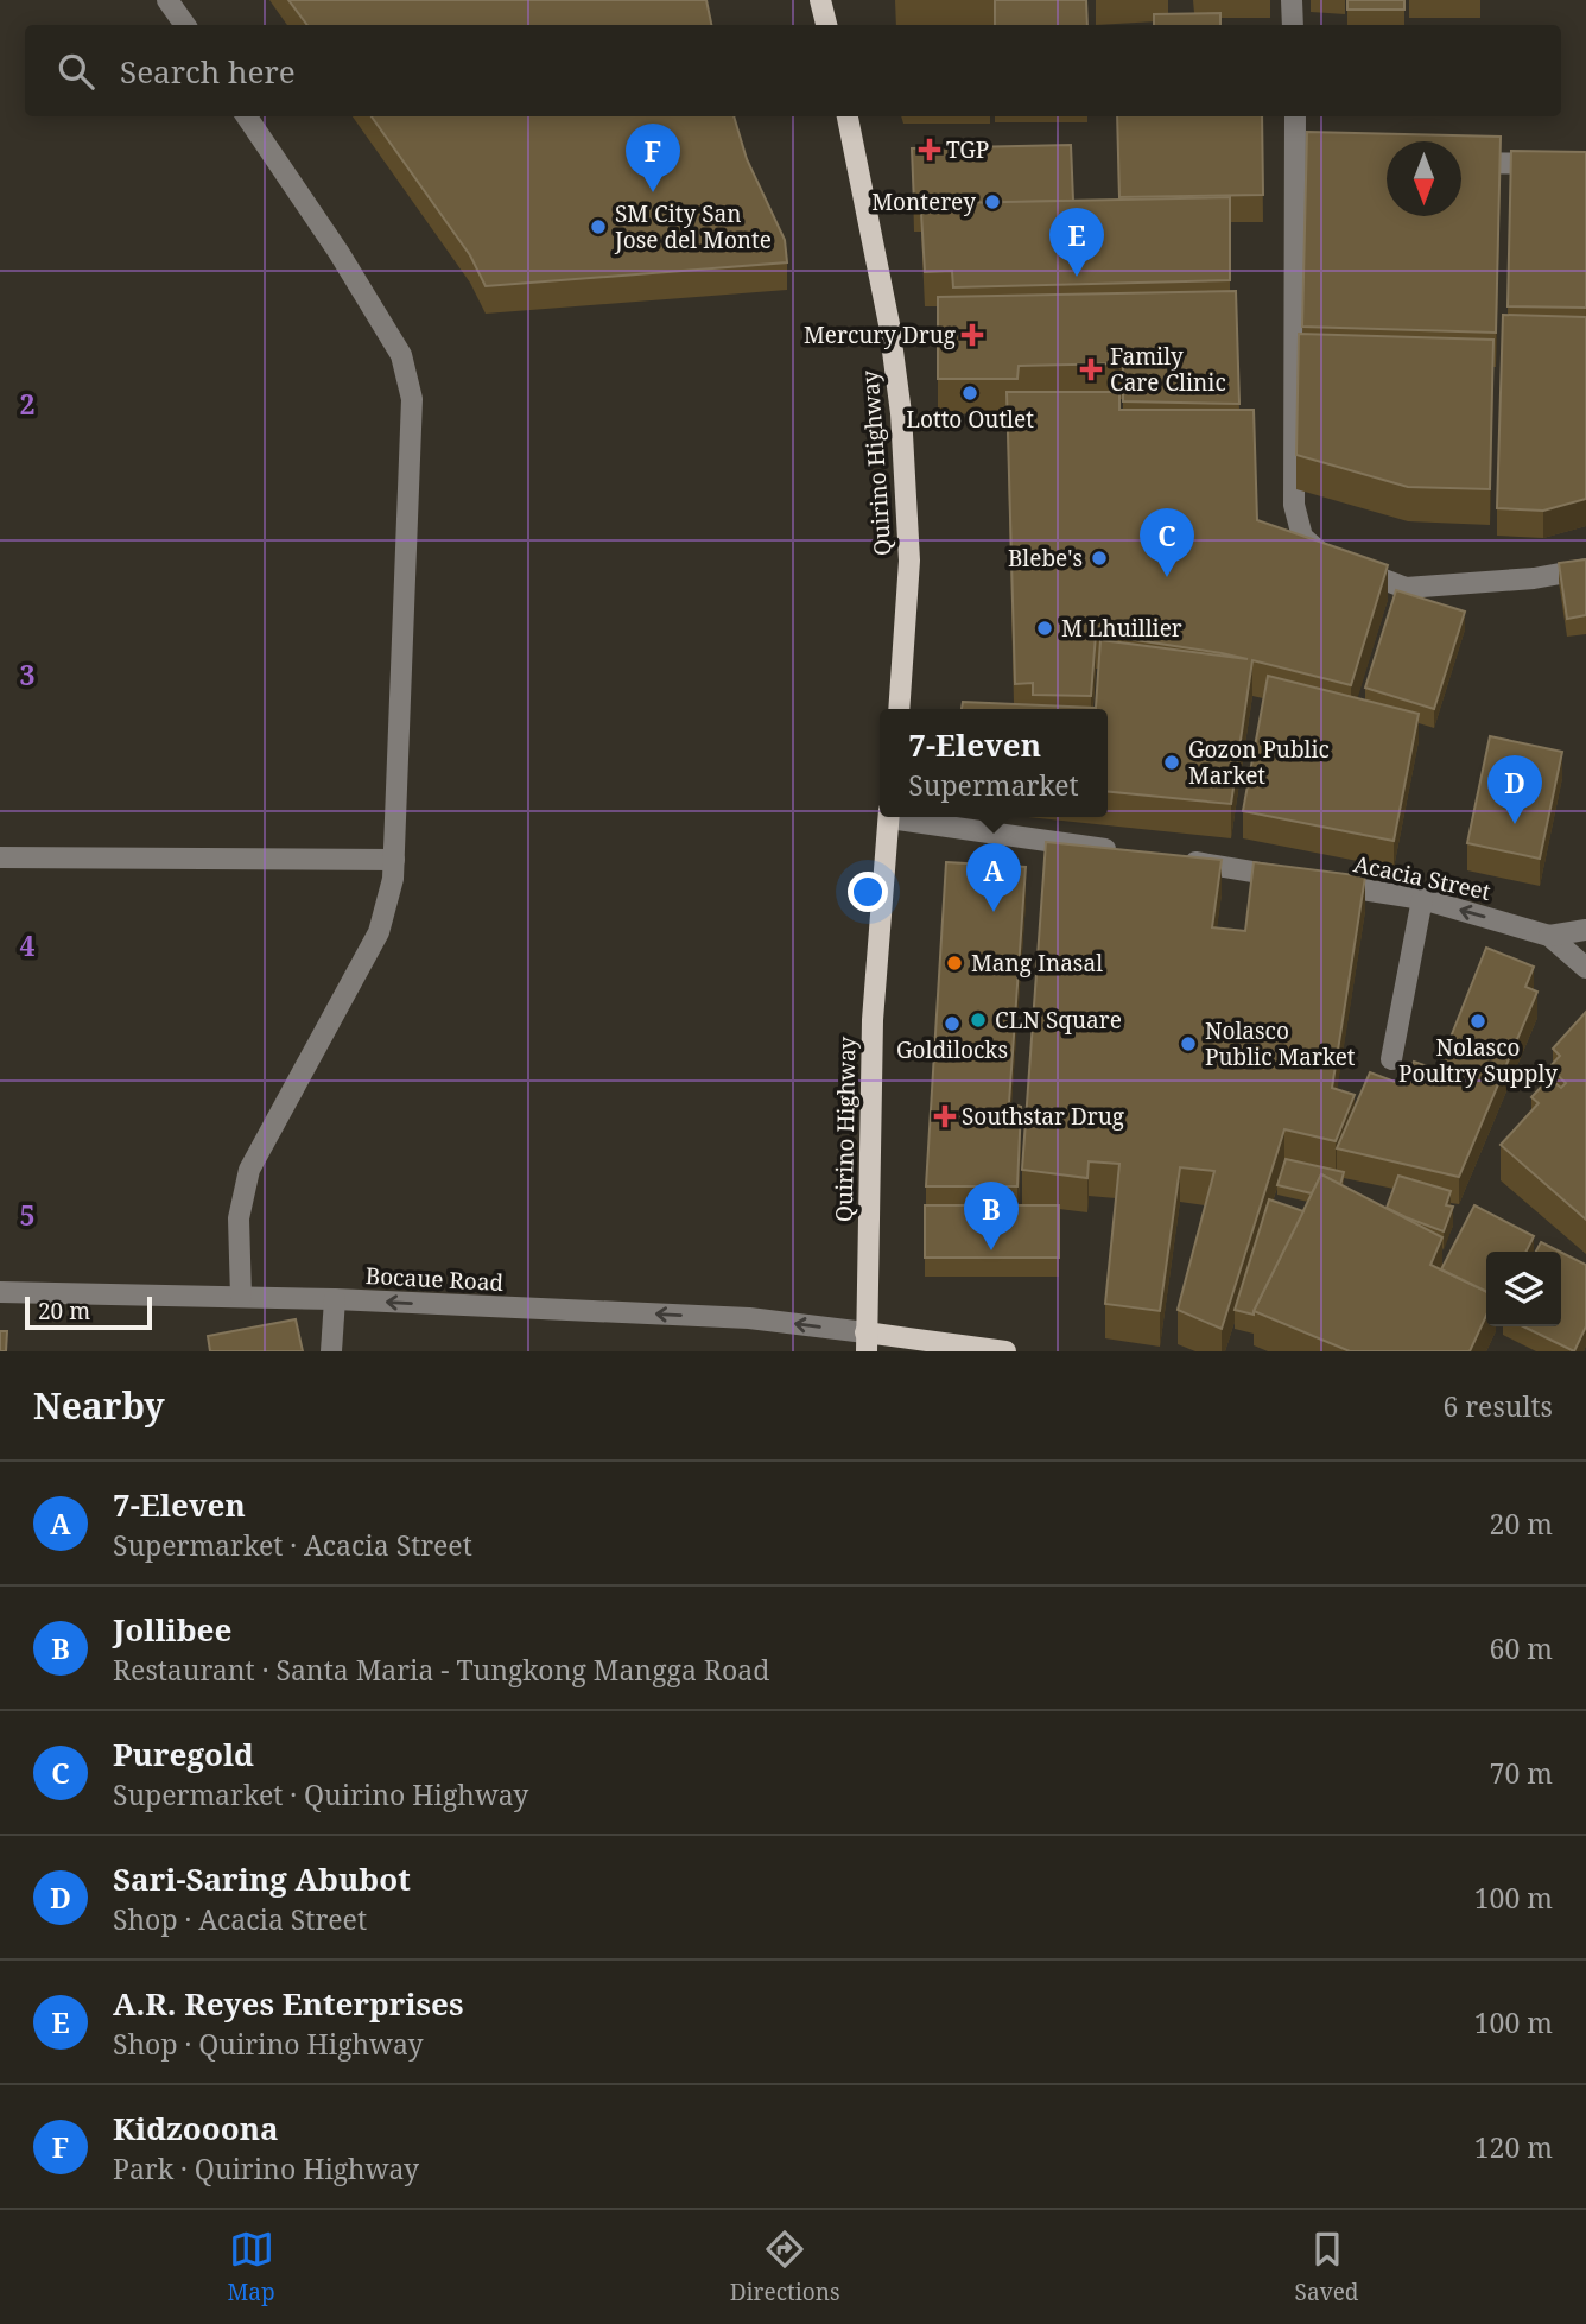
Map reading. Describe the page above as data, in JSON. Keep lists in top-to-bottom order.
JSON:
{
  "streets": {
    "main road": ["Quirino Highway"],
    "street": ["Acacia Street", "Bocaue Road"]
  },
  "crossings": [
    ["Quirino Highway", "Bocaue Road"]
  ],
  "one_way": ["Bocaue Road"],
  "places": {
    "health": [
      "TGP",
      "Mercury Drug",
      "Family Care Clinic",
      "Southstar Drug"
    ],
    "other": [
      "Monterey",
      "SM City San Jose del Monte",
      "Lotto Outlet",
      "Blebe's",
      "M Lhuillier",
      "Gozon Public Market",
      "Mang Inasal",
      "CLN Square",
      "Nolasco Poultry Supply",
      "Goldilocks",
      "Nolasco Public Market"
    ]
  },
  "scale_bar": "20 m",
  "north": "bottom",
  "page": {
    "search": "Search here",
    "pins": [
      "F",
      "E",
      "C",
      "D",
      "A",
      "B"
    ],
    "popup": ["7-Eleven", "Supermarket"],
    "scale": "20 m",
    "heading": ["Nearby", "6 results"],
    "list": [
      {
        "mark": "A",
        "name": "7-Eleven",
        "note": "Supermarket · Acacia Street",
        "value": "20 m"
      },
      {
        "mark": "B",
        "name": "Jollibee",
        "note": "Restaurant · Santa Maria - Tungkong Mangga Road",
        "value": "60 m"
      },
      {
        "mark": "C",
        "name": "Puregold",
        "note": "Supermarket · Quirino Highway",
        "value": "70 m"
      },
      {
        "mark": "D",
        "name": "Sari-Saring Abubot",
        "note": "Shop · Acacia Street",
        "value": "100 m"
      },
      {
        "mark": "E",
        "name": "A.R. Reyes Enterprises",
        "note": "Shop · Quirino Highway",
        "value": "100 m"
      },
      {
        "mark": "F",
        "name": "Kidzooona",
        "note": "Park · Quirino Highway",
        "value": "120 m"
      }
    ],
    "nav": ["Map", "Directions", "Saved"]
  },
  "grid": {
    "rows": [
      "2",
      "3",
      "4",
      "5"
    ]
  }
}
